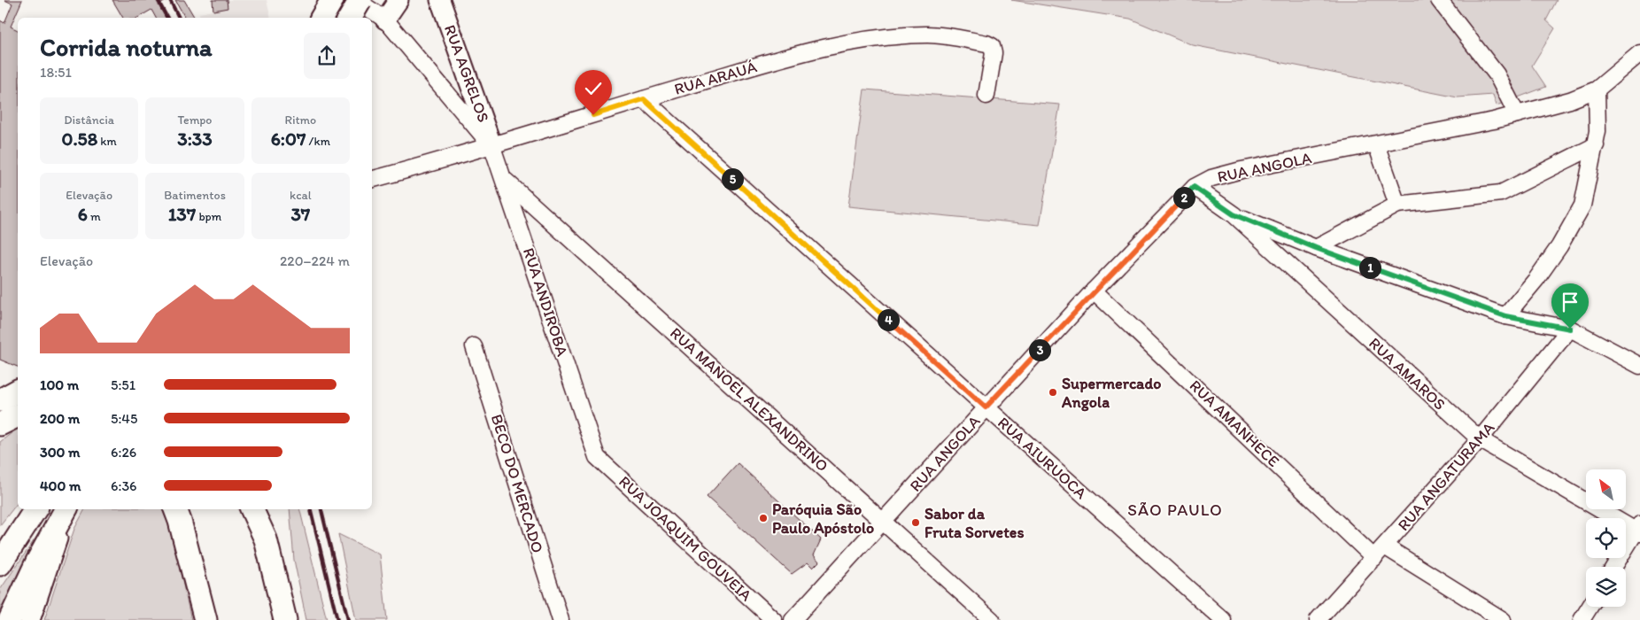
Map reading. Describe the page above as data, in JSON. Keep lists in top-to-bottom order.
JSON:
{
  "streets": {
    "main road": ["RUA AGRELOS"],
    "street": [
      "RUA ARAUÁ",
      "RUA ANGOLA",
      "RUA ANDIROBA",
      "RUA AMAROS",
      "RUA MANOEL ALEXANDRINO",
      "RUA AMANHECE",
      "RUA AIURUOCA",
      "RUA ANGATURAMA",
      "BECO DO MERCADO",
      "RUA JOAQUIM GOUVEIA"
    ]
  },
  "crossings": [
    ["RUA AGRELOS", "RUA ARAUÁ"],
    ["RUA AGRELOS", "RUA ANDIROBA"],
    ["RUA ARAUÁ", "RUA ANDIROBA"],
    ["RUA ARAUÁ", "RUA AIURUOCA"],
    ["RUA ANGOLA", "RUA AMAROS"],
    ["RUA ANGOLA", "RUA MANOEL ALEXANDRINO"],
    ["RUA ANGOLA", "RUA AMANHECE"],
    ["RUA ANGOLA", "RUA AIURUOCA"],
    ["RUA ANDIROBA", "RUA MANOEL ALEXANDRINO"],
    ["RUA ANDIROBA", "RUA JOAQUIM GOUVEIA"],
    ["RUA AMAROS", "RUA ANGATURAMA"],
    ["RUA AMANHECE", "RUA ANGATURAMA"]
  ],
  "districts": ["SÃO PAULO"],
  "places": ["Supermercado Angola", "Paróquia São Paulo Apóstolo", "Sabor da Fruta Sorvetes"],
  "north": "top left",
  "page": {
    "heading": ["Corrida noturna", "18:51"],
    "stats": [
      ["Distância", "0.58 km"],
      ["Tempo", "3:33"],
      ["Ritmo", "6:07 /km"],
      ["Elevação", "6 m"],
      ["Batimentos", "137 bpm"],
      ["kcal", "37"]
    ],
    "pins": [
      "5",
      "2",
      "1",
      "4",
      "3"
    ],
    "chart": ["Elevação", "220–224 m"],
    "list": [
      {
        "name": "100 m",
        "note": "5:51"
      },
      {
        "name": "200 m",
        "note": "5:45"
      },
      {
        "name": "300 m",
        "note": "6:26"
      },
      {
        "name": "400 m",
        "note": "6:36"
      }
    ]
  }
}
